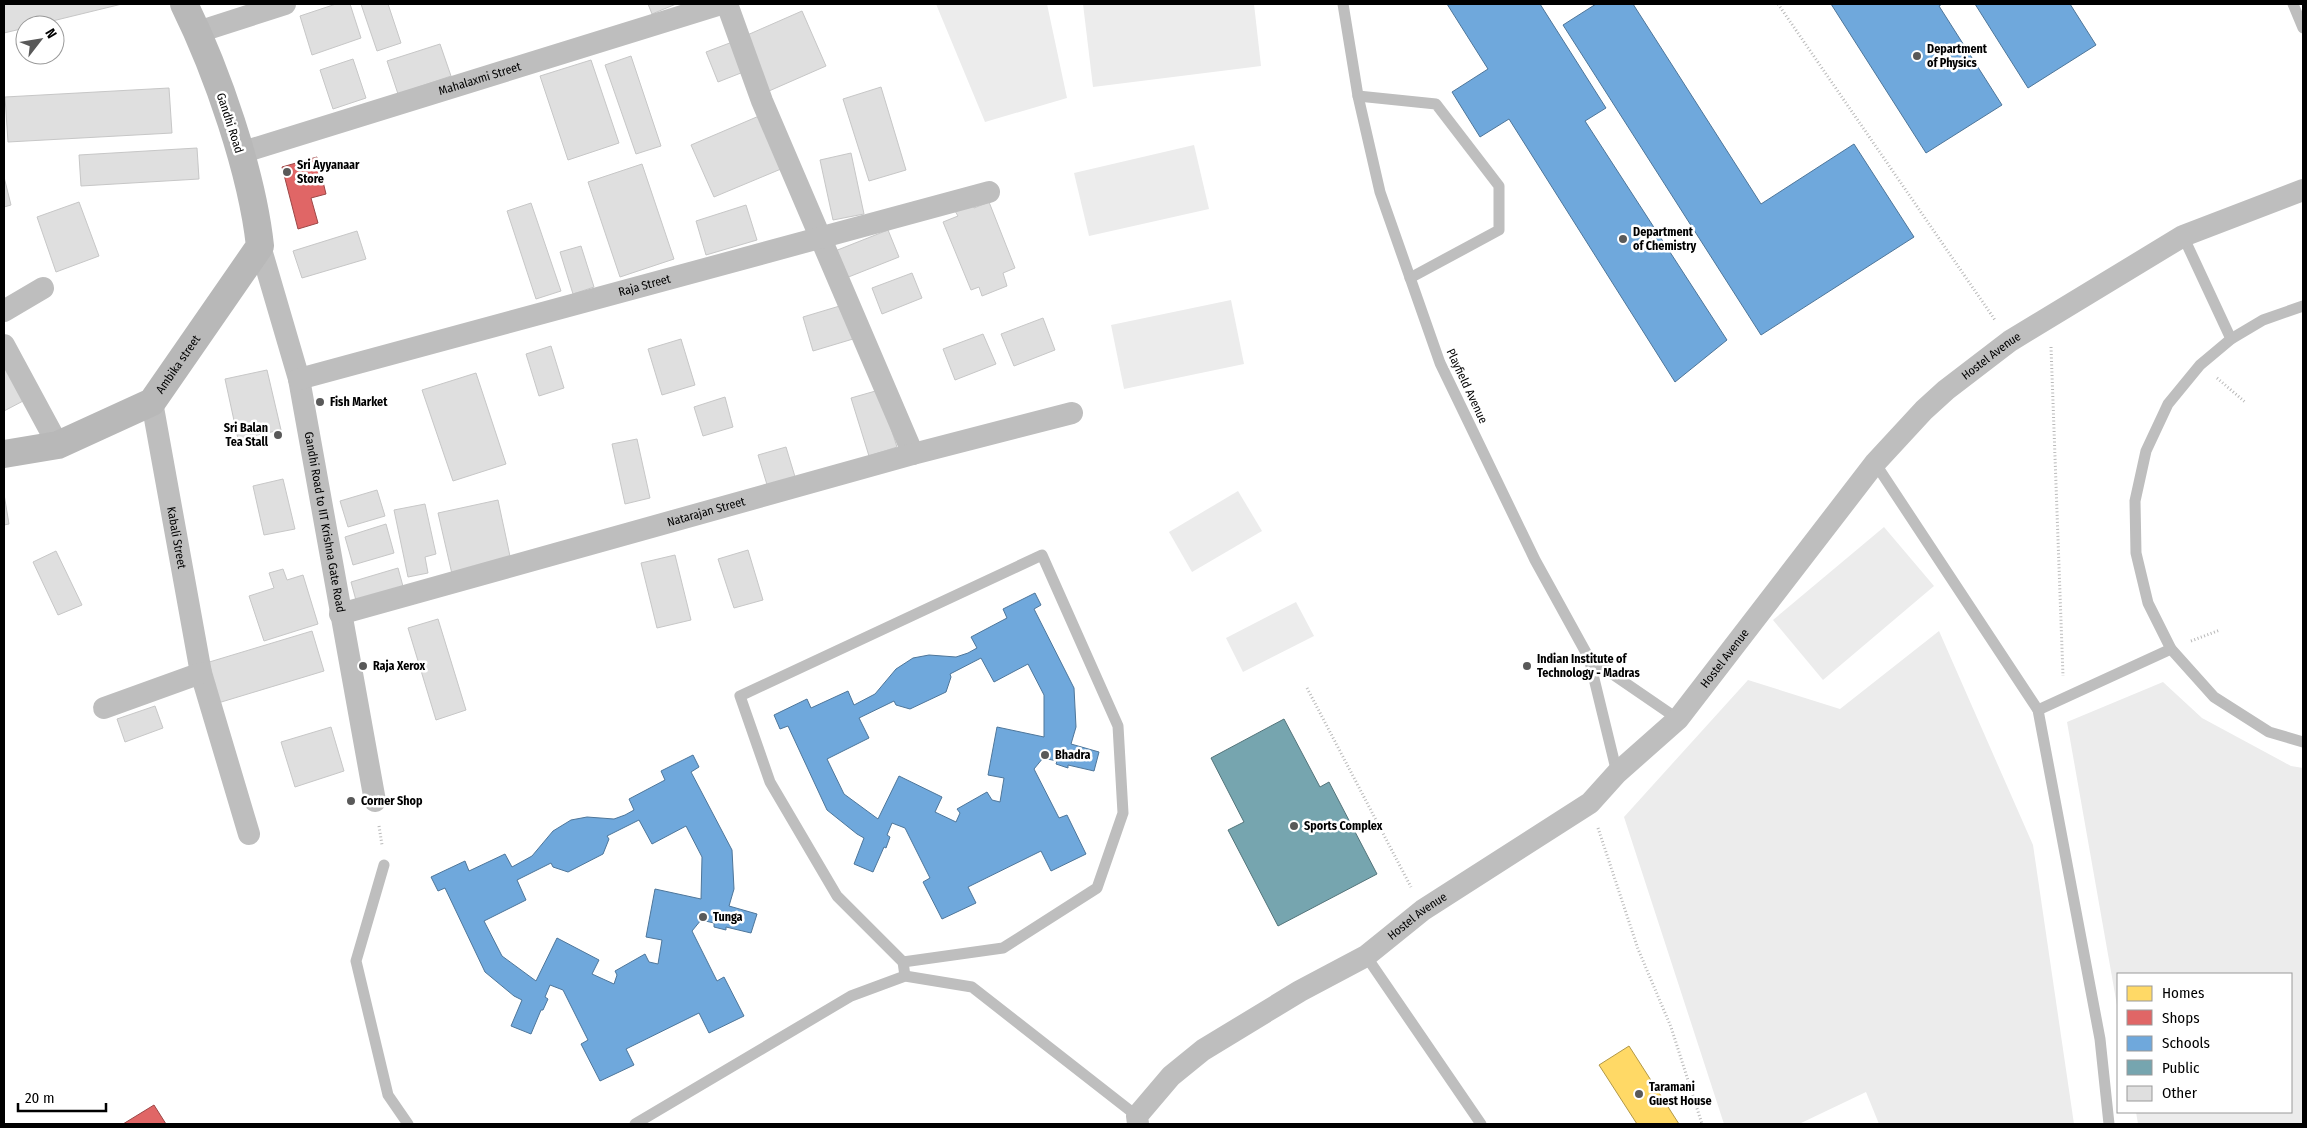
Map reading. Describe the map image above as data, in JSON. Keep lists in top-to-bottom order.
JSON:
{
  "streets": {
    "street": [
      "Mahalaxmi Street",
      "Gandhi Road",
      "Raja Street",
      "Hostel Avenue",
      "Ambika street",
      "Natarajan Street",
      "Gandhi Road to IIT Krishna Gate Road",
      "Kabali Street"
    ],
    "lane": ["Playfield Avenue"]
  },
  "crossings": [
    ["Mahalaxmi Street", "Gandhi Road"],
    ["Gandhi Road", "Ambika street"],
    ["Gandhi Road", "Gandhi Road to IIT Krishna Gate Road"],
    ["Raja Street", "Gandhi Road to IIT Krishna Gate Road"],
    ["Hostel Avenue", "Playfield Avenue"],
    ["Ambika street", "Gandhi Road to IIT Krishna Gate Road"],
    ["Ambika street", "Kabali Street"],
    ["Natarajan Street", "Gandhi Road to IIT Krishna Gate Road"]
  ],
  "places": [
    "Department of Physics",
    "Sri Ayyanaar Store",
    "Department of Chemistry",
    "Fish Market",
    "Sri Balan Tea Stall",
    "Raja Xerox",
    "Indian Institute of Technology - Madras",
    "Bhadra",
    "Corner Shop",
    "Sports Complex",
    "Tunga",
    "Taramani Guest House"
  ],
  "legend": [
    "Homes",
    "Shops",
    "Schools",
    "Public",
    "Other"
  ],
  "scale_bar": "20 m",
  "north": "top right"
}
